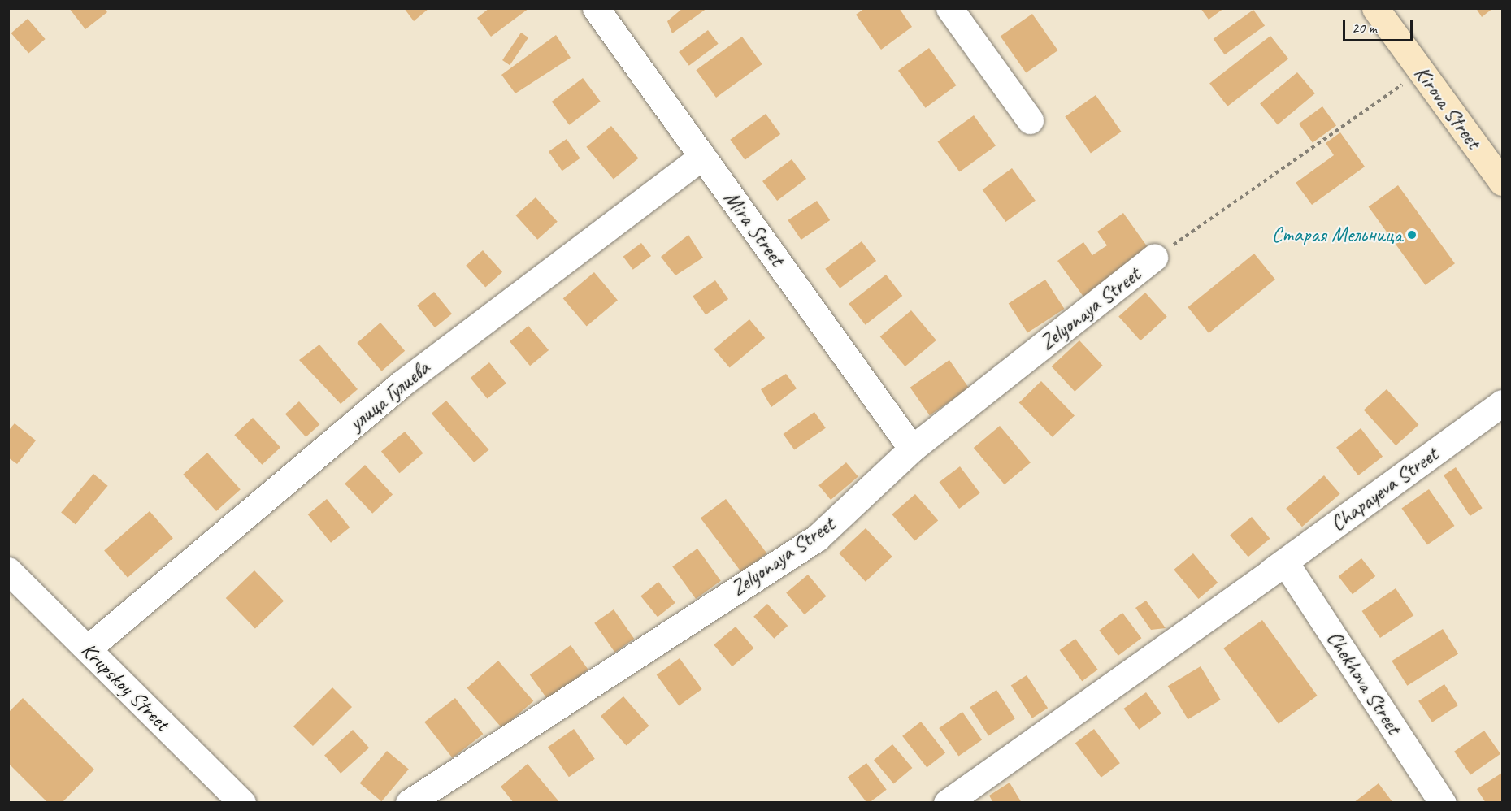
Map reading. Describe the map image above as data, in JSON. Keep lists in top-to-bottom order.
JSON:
{
  "streets": {
    "main road": ["Kirova Street"],
    "street": [
      "Mira Street",
      "Zelyonaya Street",
      "улица Гулиева",
      "Chapayeva Street",
      "Chekhova Street",
      "Krupskoy Street"
    ]
  },
  "crossings": [
    ["Mira Street", "Zelyonaya Street"],
    ["Mira Street", "улица Гулиева"],
    ["улица Гулиева", "Krupskoy Street"],
    ["Chapayeva Street", "Chekhova Street"]
  ],
  "places": ["Старая Мельница"],
  "scale_bar": "20 m"
}
